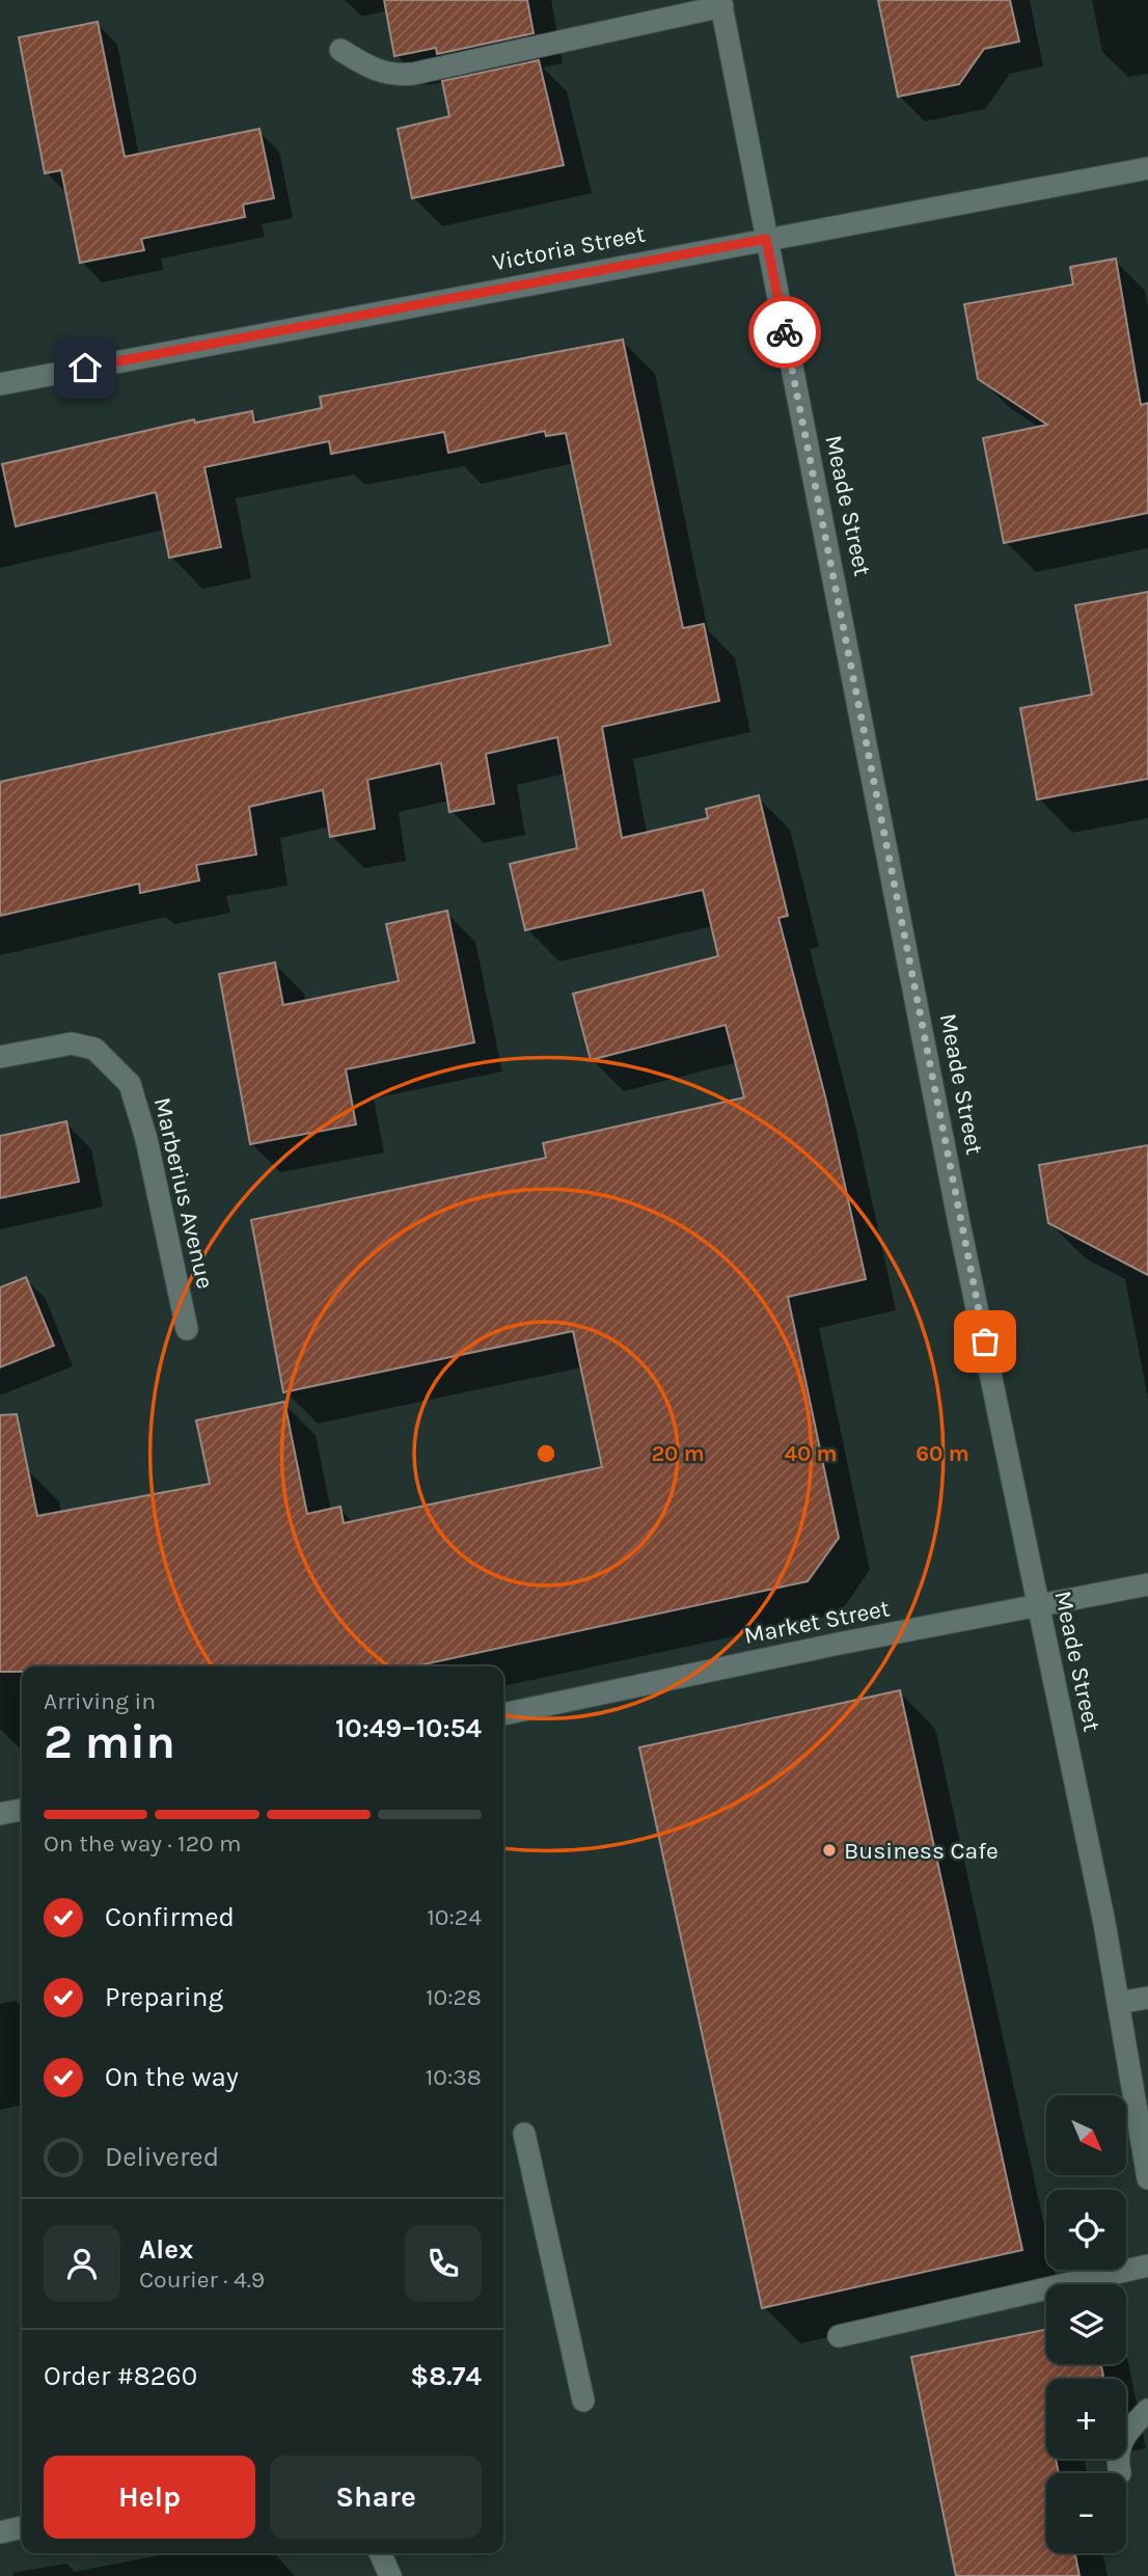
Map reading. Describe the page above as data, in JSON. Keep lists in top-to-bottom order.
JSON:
{
  "streets": {
    "street": [
      "Victoria Street",
      "Meade Street",
      "Marberius Avenue",
      "Market Street"
    ]
  },
  "crossings": [
    ["Victoria Street", "Meade Street"],
    ["Meade Street", "Market Street"]
  ],
  "places": ["Business Cafe"],
  "north": "bottom right",
  "page": {
    "heading": ["2 min", "Arriving in", "10:49–10:54"],
    "panel": [
      "Alex",
      "Courier · 4.9",
      "Order #8260",
      "$8.74"
    ],
    "bar": "On the way · 120 m",
    "list": [
      ["Confirmed", "10:24"],
      ["Preparing", "10:28"],
      ["On the way", "10:38"],
      "Delivered"
    ],
    "map_buttons": ["+", "−"],
    "buttons": ["Help", "Share"]
  },
  "rings": ["20 m", "40 m", "60 m"]
}
